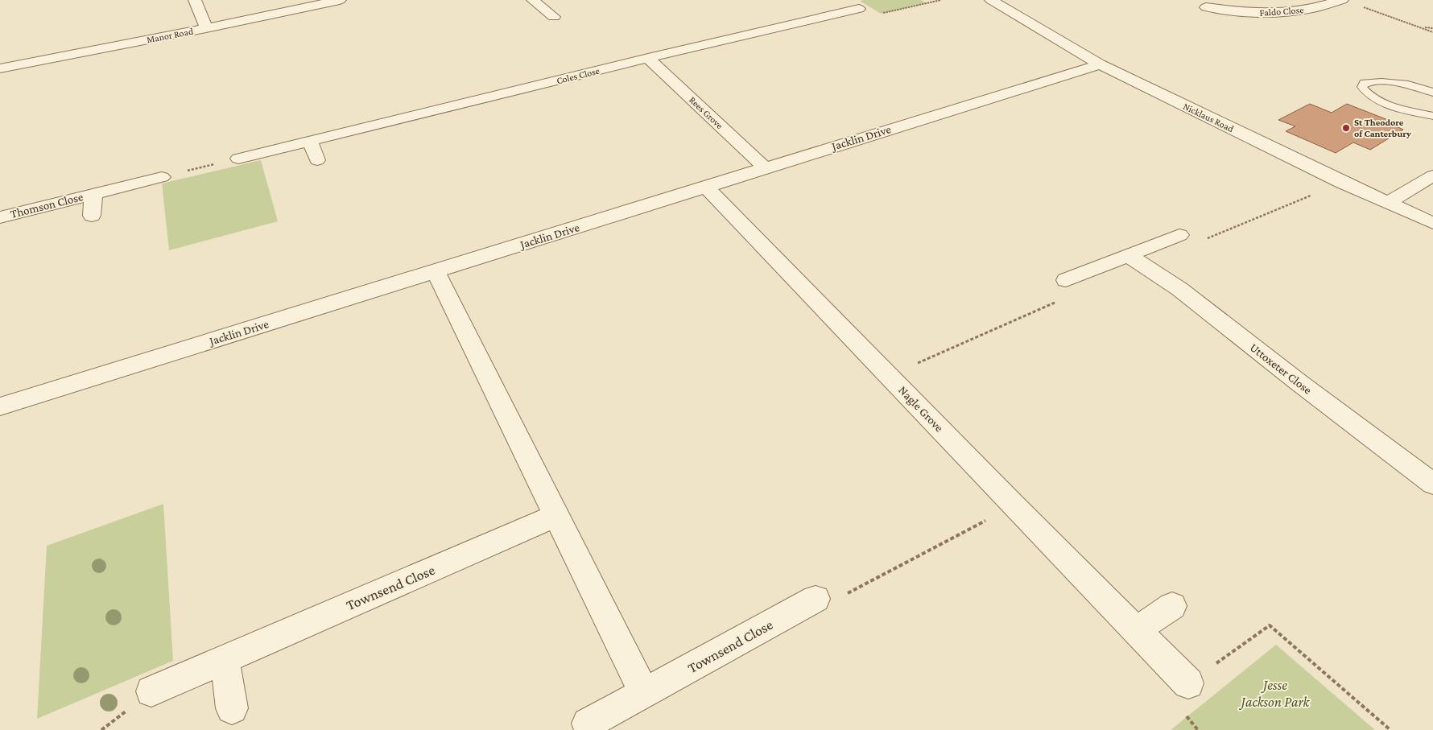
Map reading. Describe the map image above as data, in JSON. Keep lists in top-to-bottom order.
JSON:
{
  "streets": {
    "street": [
      "Faldo Close",
      "Manor Road",
      "Coles Close",
      "Rees Grove",
      "Nicklaus Road",
      "Jacklin Drive",
      "Thomson Close",
      "Uttoxeter Close",
      "Nagle Grove",
      "Townsend Close"
    ]
  },
  "crossings": [
    ["Coles Close", "Rees Grove"],
    ["Rees Grove", "Jacklin Drive"],
    ["Nicklaus Road", "Jacklin Drive"],
    ["Jacklin Drive", "Nagle Grove"]
  ],
  "parks": ["Jesse Jackson Park"],
  "places": ["St Theodore of Canterbury"]
}
